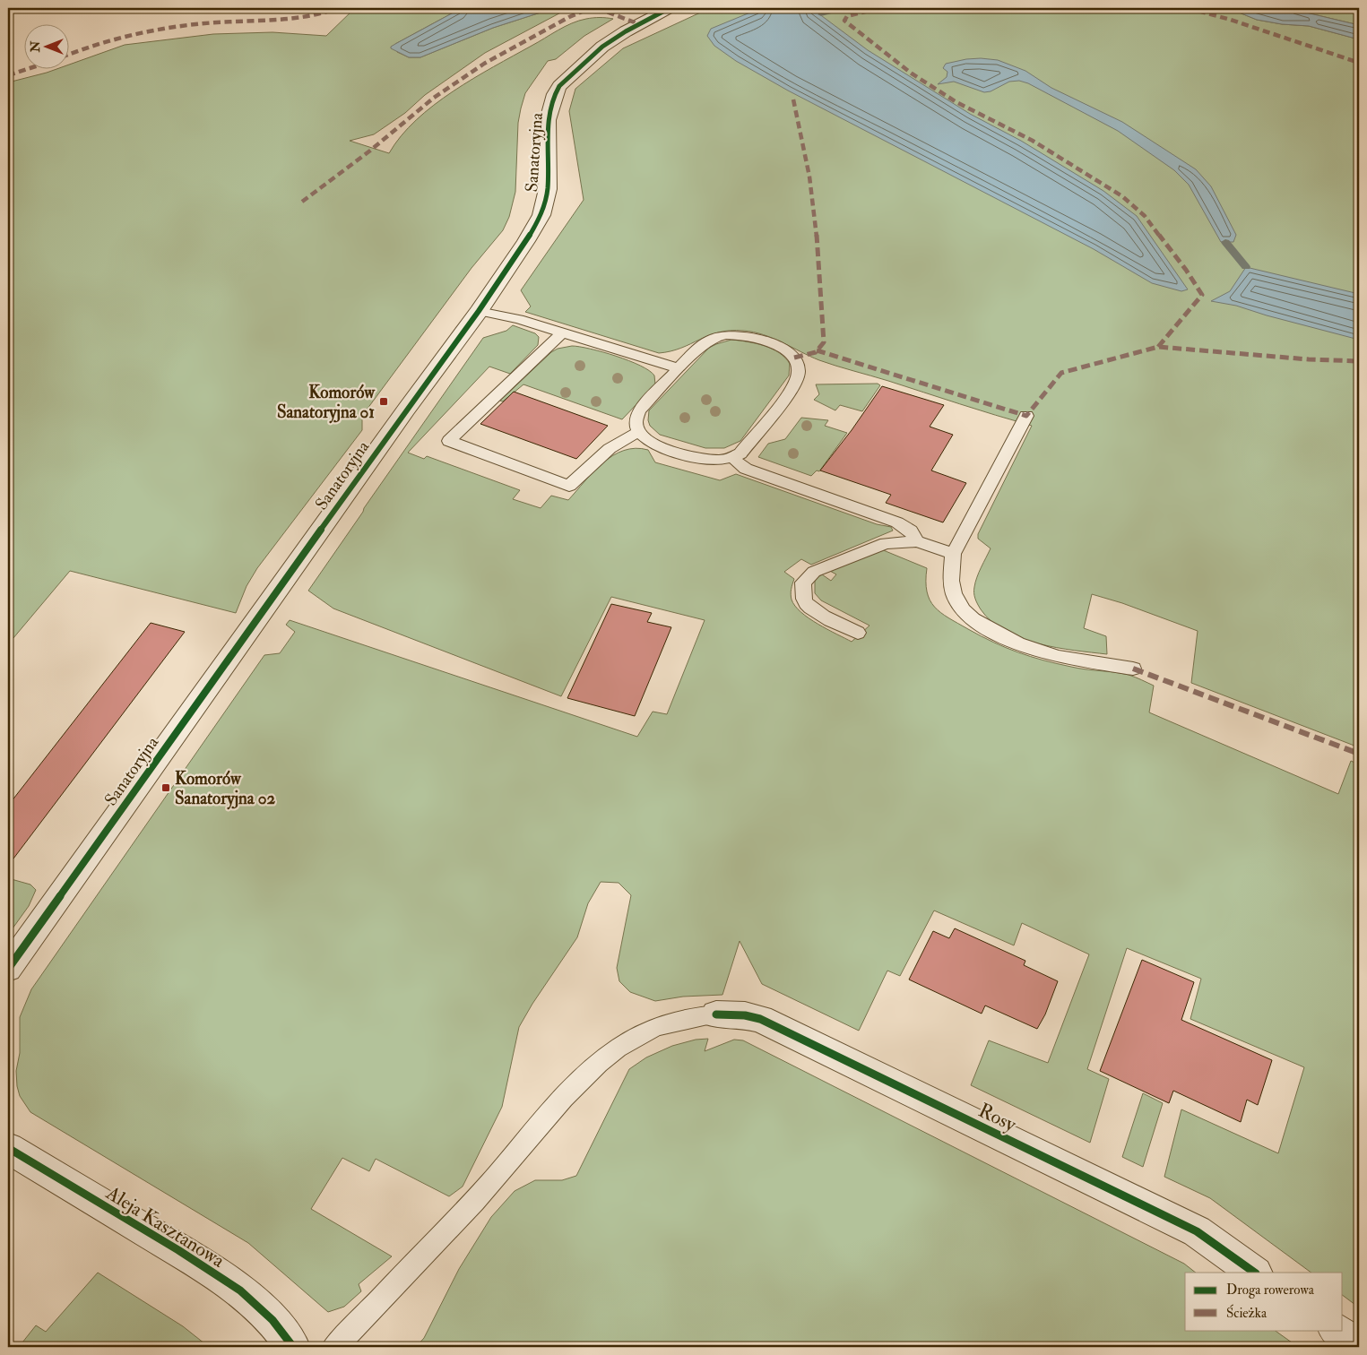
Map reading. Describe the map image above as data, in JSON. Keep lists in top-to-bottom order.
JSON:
{
  "streets": {
    "street": ["Sanatoryjna", "Rosy", "Aleja Kasztanowa"]
  },
  "places": {
    "transit": ["Komorów Sanatoryjna 01", "Komorów Sanatoryjna 02"]
  },
  "legend": ["Droga rowerowa", "Ścieżka"],
  "north": "left"
}
